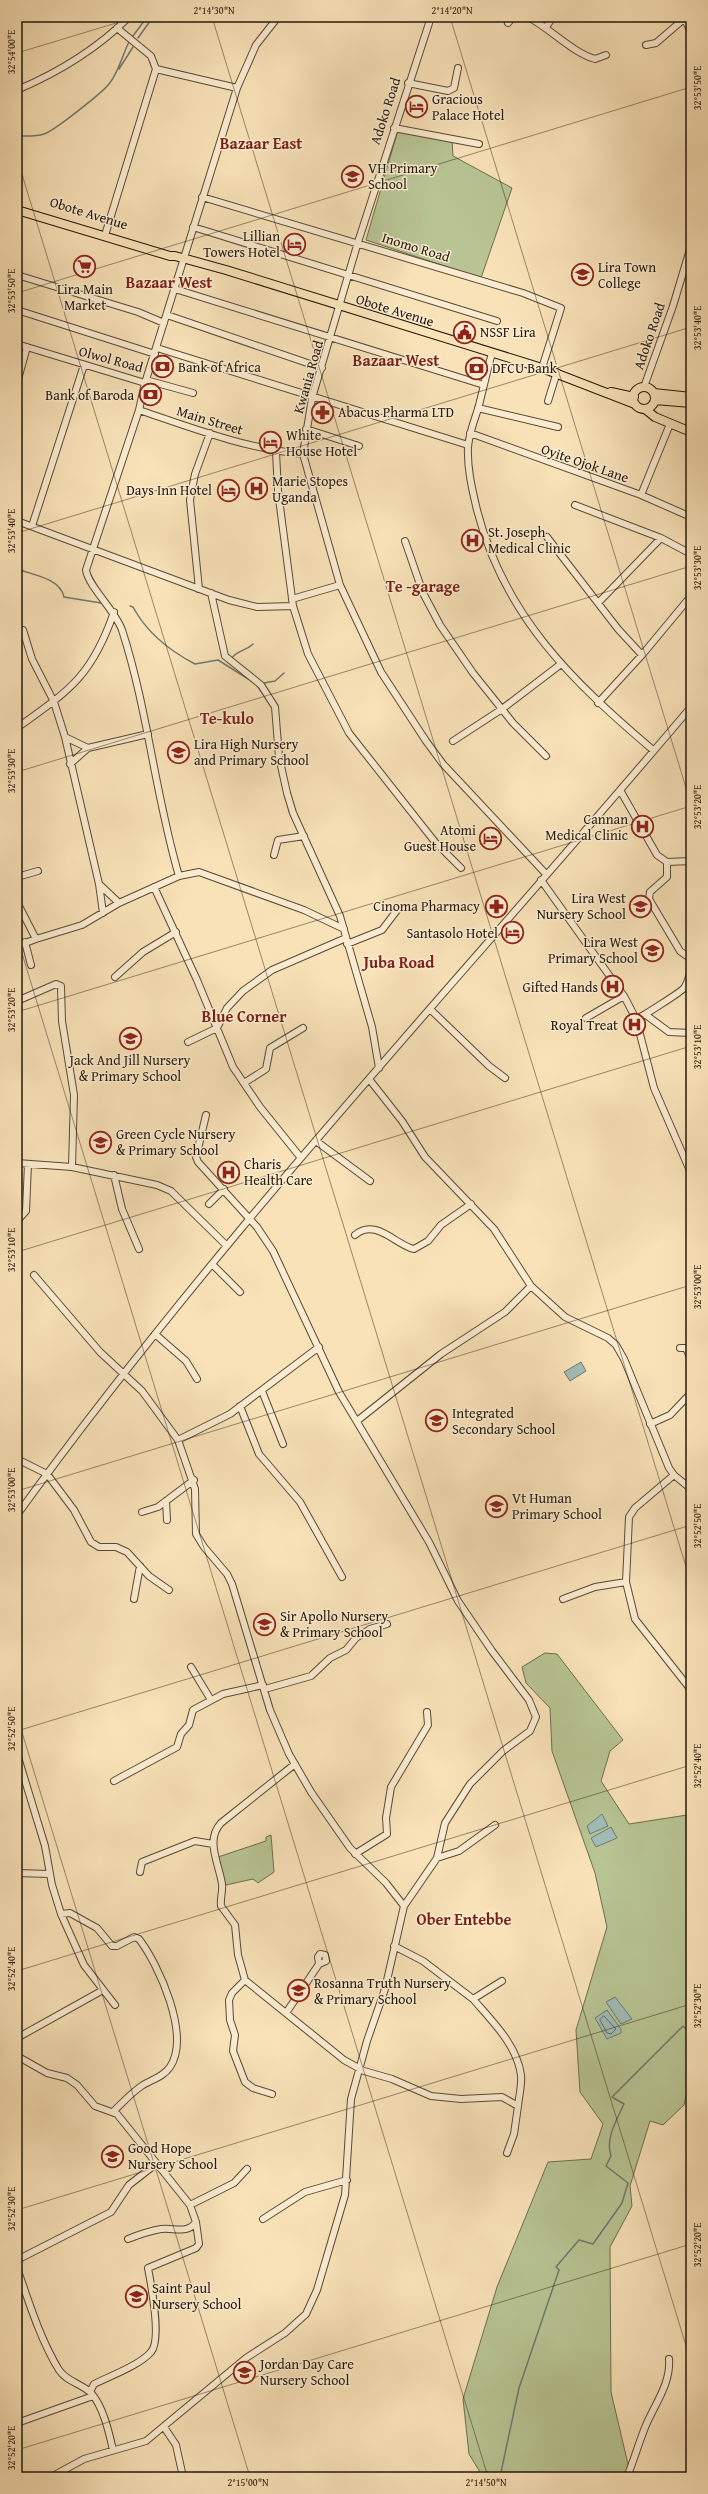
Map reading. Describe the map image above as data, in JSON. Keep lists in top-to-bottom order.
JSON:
{
  "streets": {
    "main road": ["Obote Avenue"],
    "street": [
      "Adoko Road",
      "Inomo Road",
      "Olwol Road",
      "Kwania Road",
      "Main Street",
      "Oyite Ojok Lane"
    ]
  },
  "crossings": [
    ["Adoko Road", "Obote Avenue"],
    ["Adoko Road", "Inomo Road"],
    ["Adoko Road", "Kwania Road"],
    ["Obote Avenue", "Inomo Road"],
    ["Obote Avenue", "Olwol Road"],
    ["Obote Avenue", "Kwania Road"],
    ["Kwania Road", "Main Street"]
  ],
  "districts": [
    "Bazaar East",
    "Bazaar West",
    "Bazaar West",
    "Te -garage",
    "Te-kulo",
    "Juba Road",
    "Blue Corner",
    "Ober Entebbe"
  ],
  "places": {
    "hotel": [
      "Gracious Palace Hotel",
      "Lillian Towers Hotel",
      "White House Hotel",
      "Days Inn Hotel",
      "Atomi Guest House",
      "Santasolo Hotel"
    ],
    "school or university": [
      "VH Primary School",
      "Lira Town College",
      "Lira High Nursery and Primary School",
      "Lira West Nursery School",
      "Lira West Primary School",
      "Jack And Jill Nursery & Primary School",
      "Green Cycle Nursery & Primary School",
      "Integrated Secondary School",
      "Vt Human Primary School",
      "Sir Apollo Nursery & Primary School",
      "Rosanna Truth Nursery & Primary School",
      "Good Hope Nursery School",
      "Saint Paul Nursery School",
      "Jordan Day Care Nursery School"
    ],
    "supermarket": ["Lira Main Market"],
    "public building": ["NSSF Lira"],
    "bank": ["Bank of Africa", "DFCU Bank", "Bank of Baroda"],
    "pharmacy": ["Abacus Pharma LTD", "Cinoma Pharmacy"],
    "hospital": [
      "Marie Stopes Uganda",
      "St. Joseph Medical Clinic",
      "Cannan Medical Clinic",
      "Gifted Hands",
      "Royal Treat",
      "Charis Health Care"
    ]
  },
  "coordinates": [
    "2°14'30\"N",
    "2°14'20\"N",
    "32°54'00\"E",
    "32°53'50\"E",
    "32°53'40\"E",
    "32°53'30\"E",
    "32°53'20\"E",
    "32°53'10\"E",
    "32°53'00\"E",
    "32°52'50\"E",
    "32°52'40\"E",
    "32°52'30\"E",
    "32°52'20\"E",
    "2°15'00\"N",
    "2°14'50\"N"
  ]
}
